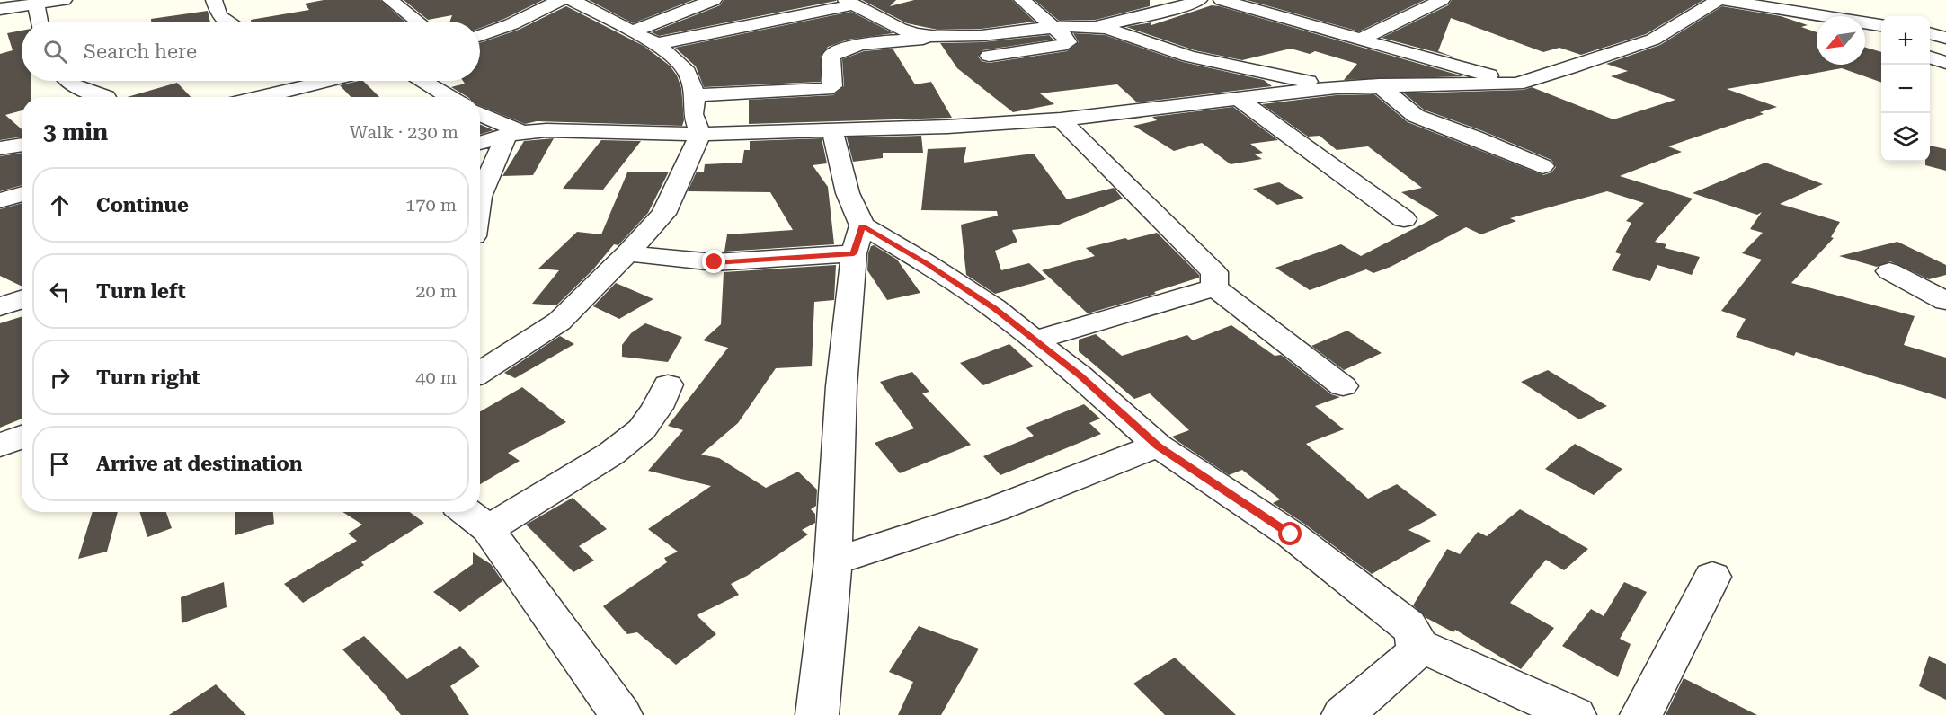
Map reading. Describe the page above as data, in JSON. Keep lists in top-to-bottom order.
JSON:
{
  "north": "bottom left",
  "page": {
    "map_buttons": ["+", "−"],
    "search": "Search here",
    "heading": ["3 min", "Walk · 230 m"],
    "list": [
      ["Continue", "170 m"],
      ["Turn left", "20 m"],
      ["Turn right", "40 m"],
      "Arrive at destination"
    ]
  }
}
